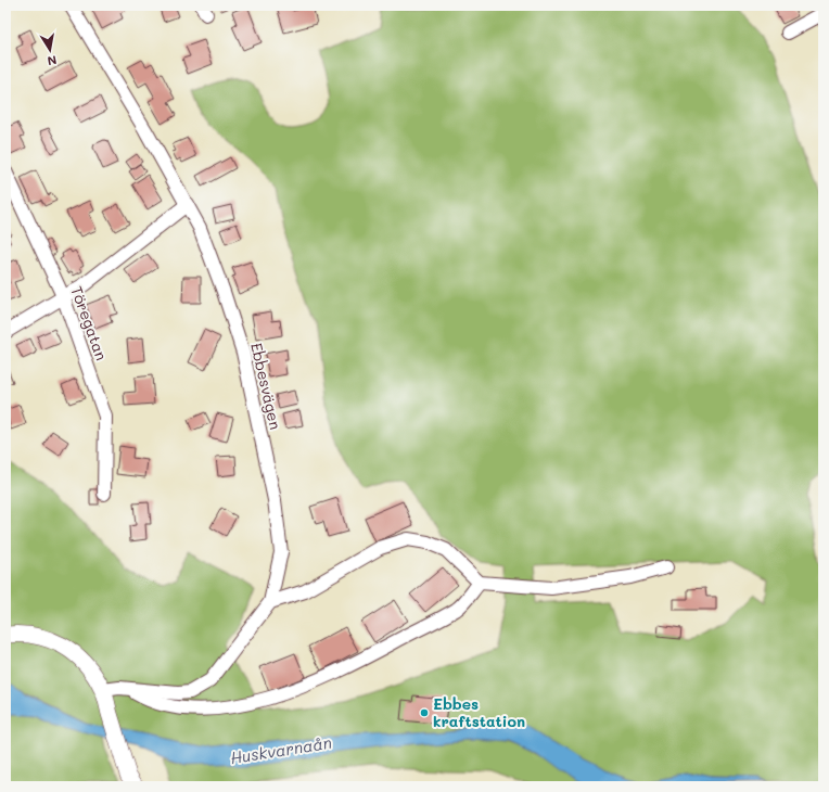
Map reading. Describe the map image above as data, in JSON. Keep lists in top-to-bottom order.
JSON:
{
  "streets": {
    "street": ["Töregatan", "Ebbesvägen"]
  },
  "water": ["Huskvarnaån"],
  "places": ["Ebbes kraftstation"],
  "north": "bottom"
}
